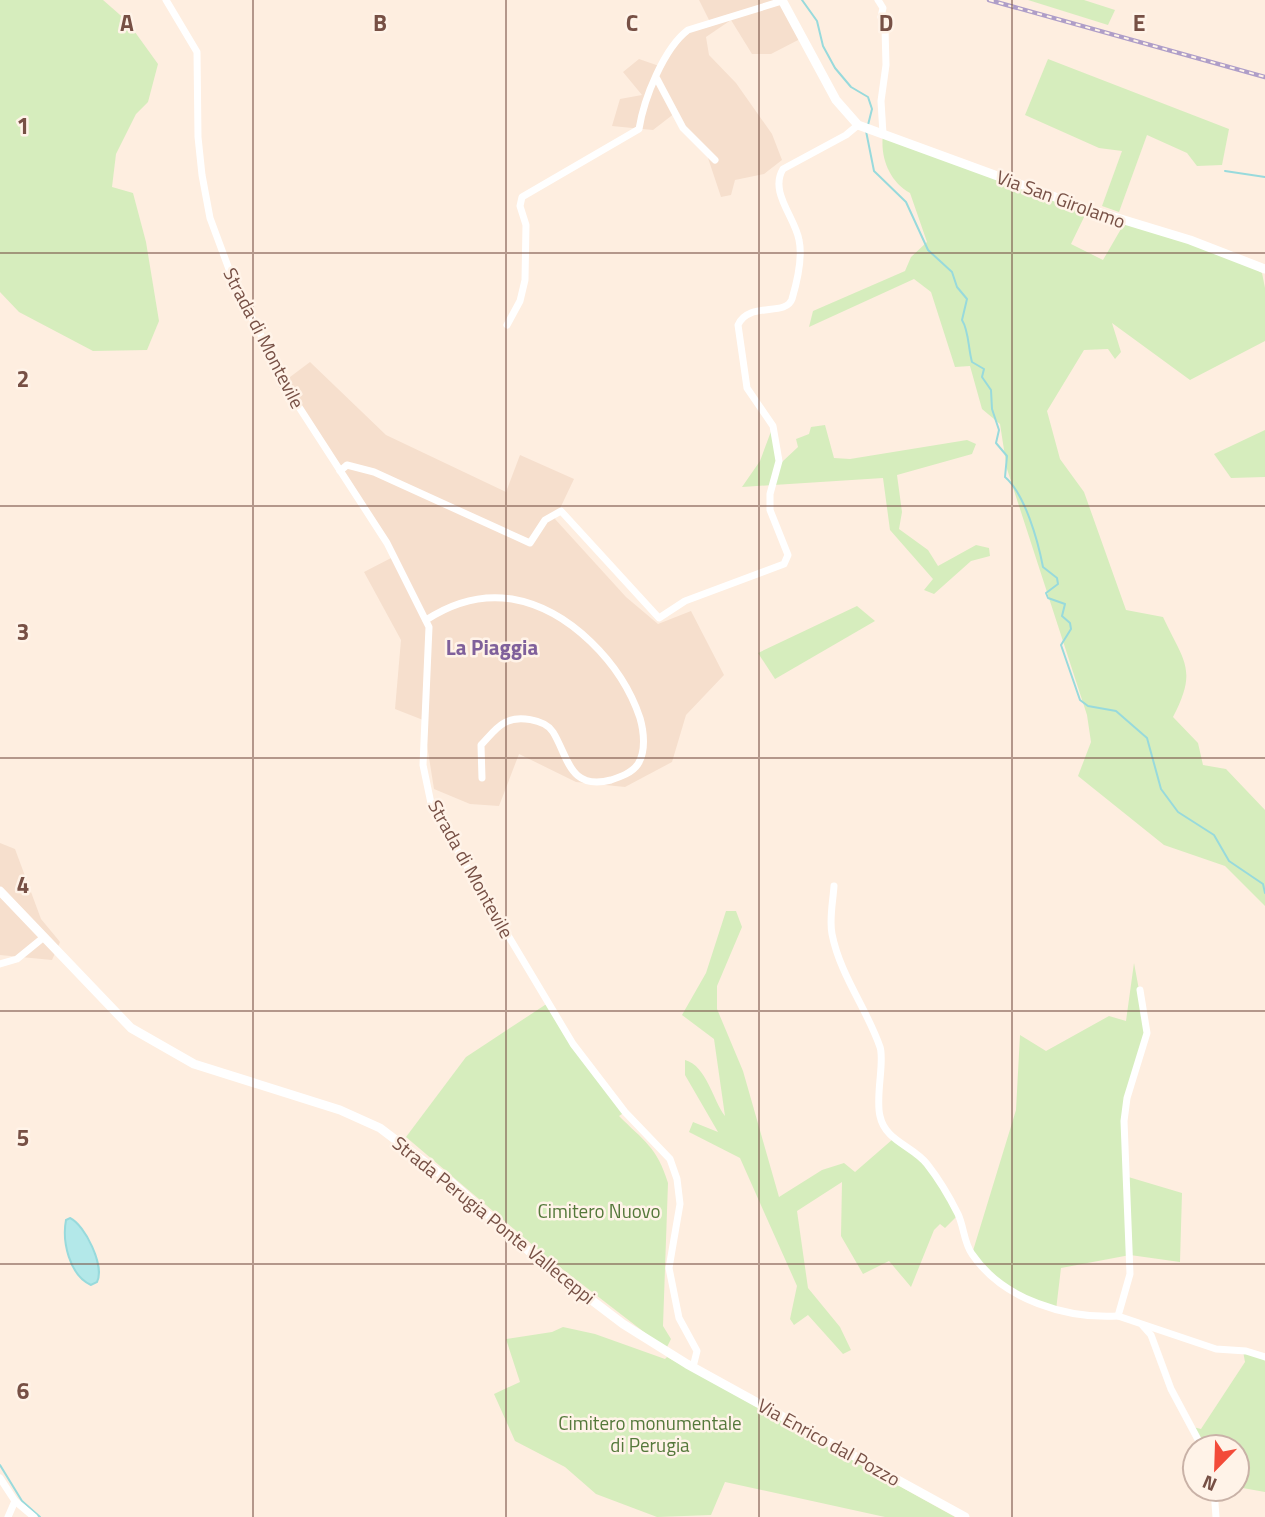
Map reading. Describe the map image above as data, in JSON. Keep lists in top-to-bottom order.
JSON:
{
  "streets": {
    "street": [
      "Via San Girolamo",
      "Strada di Montevile",
      "Strada Perugia Ponte Valleceppi",
      "Via Enrico dal Pozzo"
    ]
  },
  "crossings": [
    ["Strada di Montevile", "Strada Perugia Ponte Valleceppi"],
    ["Strada di Montevile", "Via Enrico dal Pozzo"],
    ["Strada Perugia Ponte Valleceppi", "Via Enrico dal Pozzo"]
  ],
  "districts": ["La Piaggia"],
  "parks": ["Cimitero Nuovo", "Cimitero monumentale di Perugia"],
  "north": "bottom left",
  "grid": {
    "columns": [
      "A",
      "B",
      "C",
      "D",
      "E"
    ],
    "rows": [
      "1",
      "2",
      "3",
      "4",
      "5",
      "6"
    ]
  }
}
